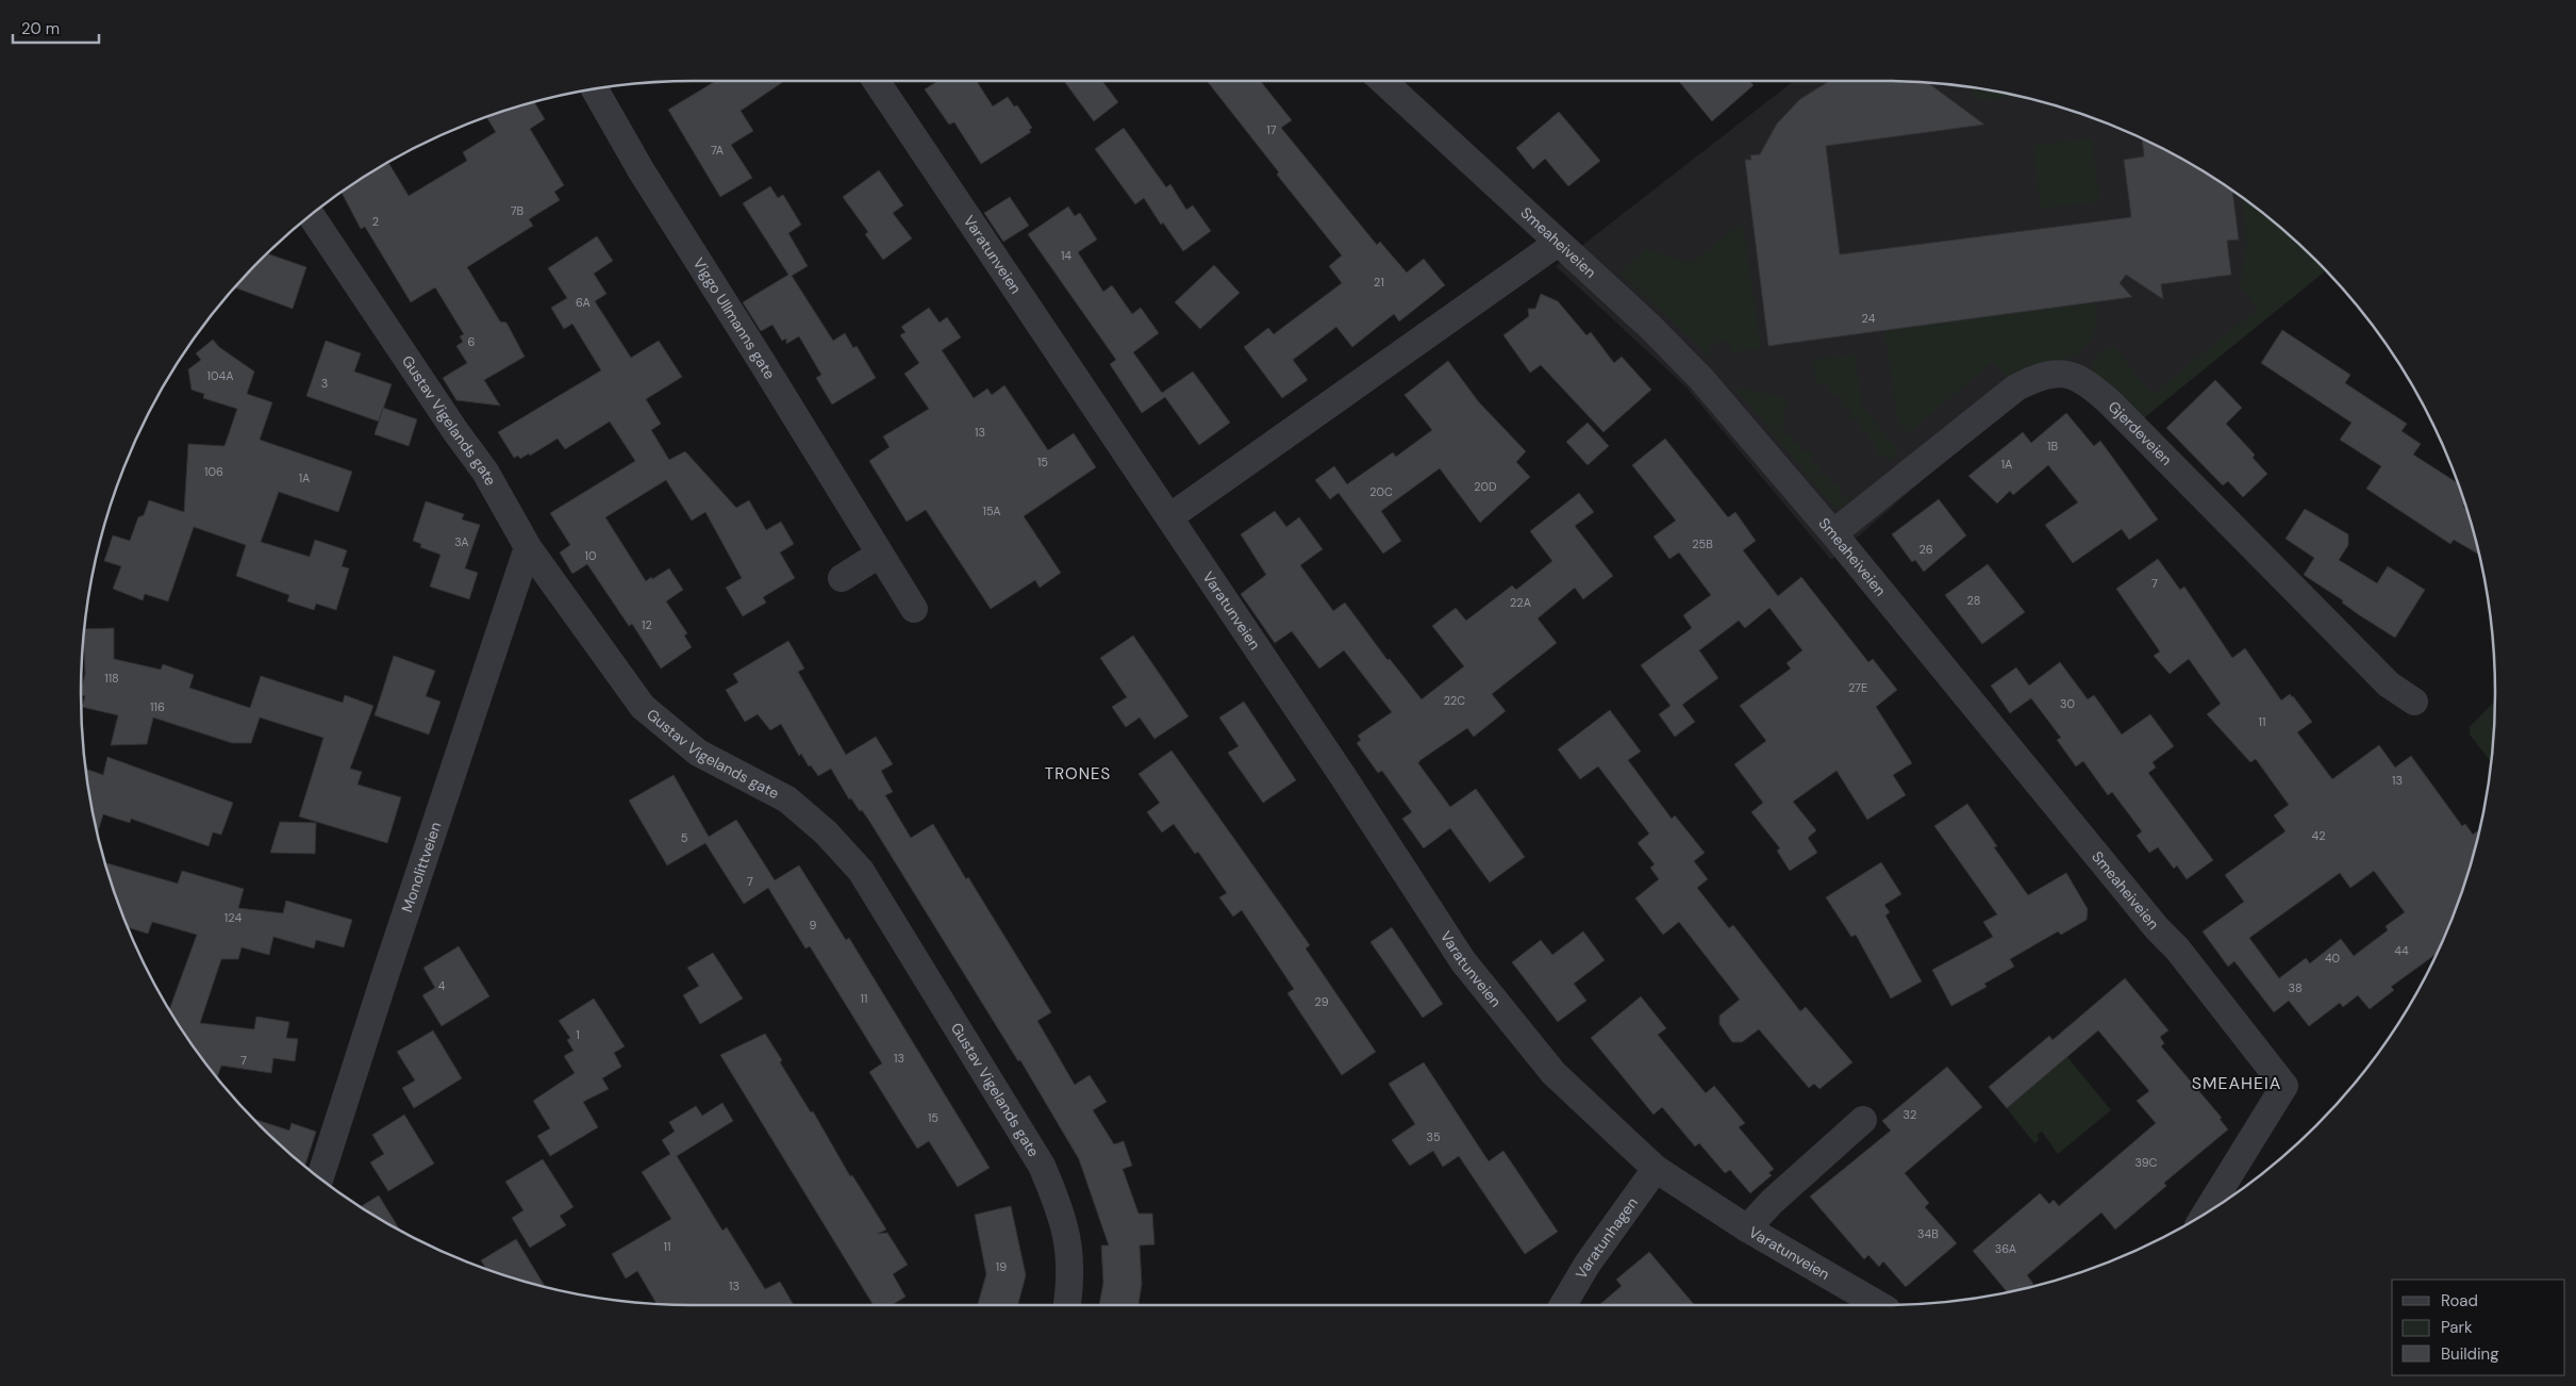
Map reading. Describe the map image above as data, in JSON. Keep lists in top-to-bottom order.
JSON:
{
  "streets": {
    "street": [
      "Smeaheiveien",
      "Varatunveien",
      "Viggo Ullmanns gate",
      "Gustav Vigelands gate",
      "Gjerdeveien",
      "Monolittveien",
      "Varatunhagen"
    ]
  },
  "crossings": [
    ["Smeaheiveien", "Gjerdeveien"],
    ["Varatunveien", "Varatunhagen"],
    ["Gustav Vigelands gate", "Monolittveien"]
  ],
  "districts": ["TRONES", "SMEAHEIA"],
  "house_numbers": [
    "17",
    "7A",
    "7B",
    "2",
    "14",
    "21",
    "6A",
    "24",
    "6",
    "104A",
    "3",
    "13",
    "1B",
    "15",
    "1A",
    "106",
    "1A",
    "20D",
    "20C",
    "15A",
    "3A",
    "25B",
    "26",
    "10",
    "7",
    "28",
    "22A",
    "12",
    "118",
    "27E",
    "22C",
    "30",
    "116",
    "11",
    "13",
    "42",
    "5",
    "7",
    "124",
    "9",
    "44",
    "40",
    "4",
    "38",
    "11",
    "29",
    "1",
    "13",
    "7",
    "32",
    "15",
    "35",
    "39C",
    "34B",
    "11",
    "36A",
    "19",
    "13"
  ],
  "legend": ["Road", "Park", "Building"],
  "scale_bar": "20 m"
}
